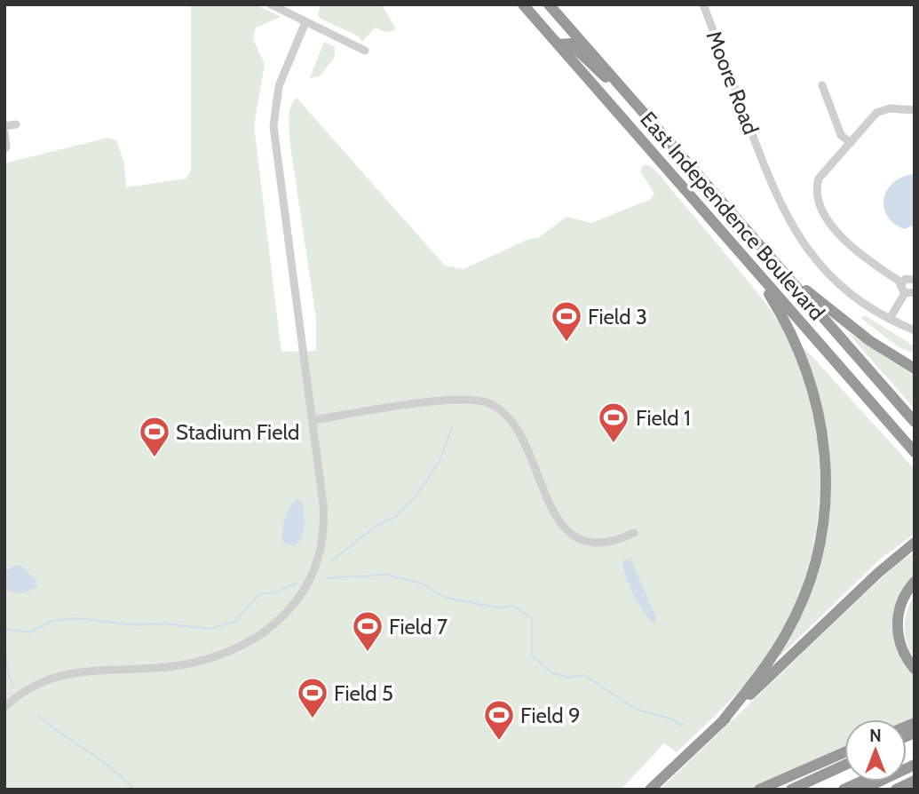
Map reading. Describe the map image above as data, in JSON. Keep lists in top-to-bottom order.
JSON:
{
  "streets": {
    "highway": ["East Independence Boulevard"],
    "street": ["Moore Road"]
  },
  "places": {
    "sports": [
      "Field 3",
      "Field 1",
      "Stadium Field",
      "Field 7",
      "Field 5",
      "Field 9"
    ]
  },
  "north": "top"
}
